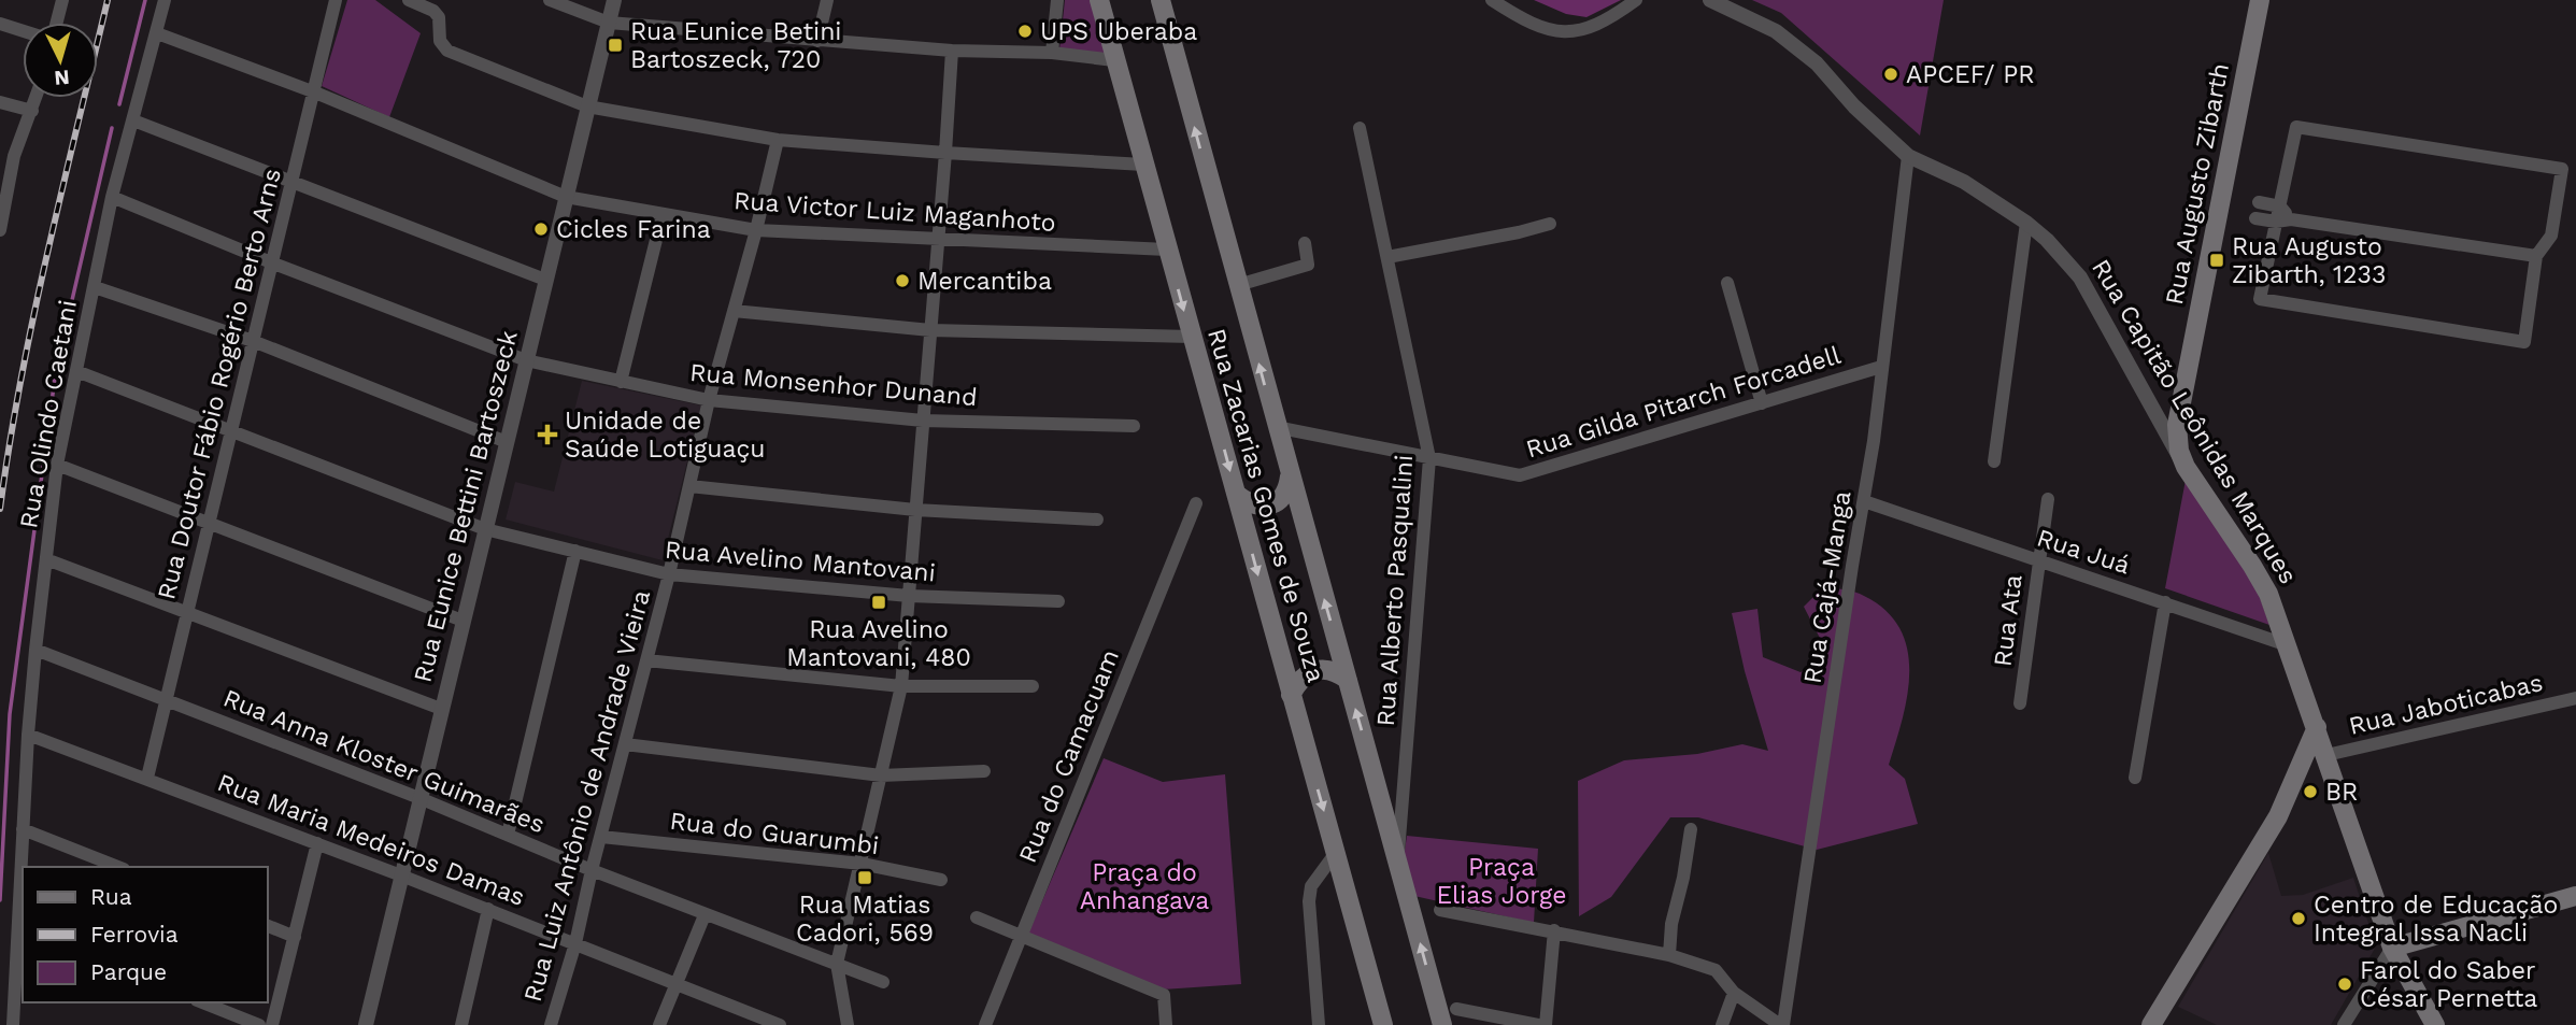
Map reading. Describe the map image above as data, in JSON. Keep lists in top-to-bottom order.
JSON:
{
  "streets": {
    "main road": ["Rua Augusto Zibarth", "Rua Capitão Leônidas Marques", "Rua Zacarias Gomes de Souza"],
    "street": [
      "Rua Victor Luiz Maganhoto",
      "Rua Doutor Fábio Rogério Berto Arns",
      "Rua Monsenhor Dunand",
      "Rua Gilda Pitarch Forcadell",
      "Rua Olindo Caetani",
      "Rua Eunice Bettini Bartoszeck",
      "Rua Juá",
      "Rua Avelino Mantovani",
      "Rua Cajá-Manga",
      "Rua Alberto Pasqualini",
      "Rua Ata",
      "Rua Jaboticabas",
      "Rua do Camacuam",
      "Rua Anna Kloster Guimarães",
      "Rua Luiz Antônio de Andrade Vieira",
      "Rua do Guarumbi",
      "Rua Maria Medeiros Damas"
    ]
  },
  "crossings": [
    ["Rua Augusto Zibarth", "Rua Capitão Leônidas Marques"],
    ["Rua Victor Luiz Maganhoto", "Rua Doutor Fábio Rogério Berto Arns"],
    ["Rua Victor Luiz Maganhoto", "Rua Olindo Caetani"],
    ["Rua Victor Luiz Maganhoto", "Rua Zacarias Gomes de Souza"],
    ["Rua Victor Luiz Maganhoto", "Rua Eunice Bettini Bartoszeck"],
    ["Rua Victor Luiz Maganhoto", "Rua Luiz Antônio de Andrade Vieira"],
    ["Rua Doutor Fábio Rogério Berto Arns", "Rua Monsenhor Dunand"],
    ["Rua Doutor Fábio Rogério Berto Arns", "Rua Avelino Mantovani"],
    ["Rua Doutor Fábio Rogério Berto Arns", "Rua Anna Kloster Guimarães"],
    ["Rua Doutor Fábio Rogério Berto Arns", "Rua Maria Medeiros Damas"],
    ["Rua Monsenhor Dunand", "Rua Olindo Caetani"],
    ["Rua Monsenhor Dunand", "Rua Eunice Bettini Bartoszeck"],
    ["Rua Monsenhor Dunand", "Rua Luiz Antônio de Andrade Vieira"],
    ["Rua Gilda Pitarch Forcadell", "Rua Zacarias Gomes de Souza"],
    ["Rua Gilda Pitarch Forcadell", "Rua Cajá-Manga"],
    ["Rua Gilda Pitarch Forcadell", "Rua Alberto Pasqualini"],
    ["Rua Olindo Caetani", "Rua Avelino Mantovani"],
    ["Rua Olindo Caetani", "Rua Anna Kloster Guimarães"],
    ["Rua Olindo Caetani", "Rua Maria Medeiros Damas"],
    ["Rua Capitão Leônidas Marques", "Rua Juá"],
    ["Rua Capitão Leônidas Marques", "Rua Cajá-Manga"],
    ["Rua Capitão Leônidas Marques", "Rua Jaboticabas"],
    ["Rua Zacarias Gomes de Souza", "Rua Alberto Pasqualini"],
    ["Rua Eunice Bettini Bartoszeck", "Rua Avelino Mantovani"],
    ["Rua Eunice Bettini Bartoszeck", "Rua Anna Kloster Guimarães"],
    ["Rua Eunice Bettini Bartoszeck", "Rua Maria Medeiros Damas"],
    ["Rua Juá", "Rua Cajá-Manga"],
    ["Rua Juá", "Rua Ata"],
    ["Rua Avelino Mantovani", "Rua Luiz Antônio de Andrade Vieira"],
    ["Rua Anna Kloster Guimarães", "Rua Luiz Antônio de Andrade Vieira"],
    ["Rua Luiz Antônio de Andrade Vieira", "Rua do Guarumbi"],
    ["Rua Luiz Antônio de Andrade Vieira", "Rua Maria Medeiros Damas"]
  ],
  "parks": ["Praça Elias Jorge", "Praça do Anhangava"],
  "places": {
    "other": [
      "UPS Uberaba",
      "APCEF/ PR",
      "Cicles Farina",
      "Mercantiba",
      "BR",
      "Centro de Educação Integral Issa Nacli",
      "Farol do Saber César Pernetta"
    ],
    "transit": [
      "Rua Eunice Betini Bartoszeck, 720",
      "Rua Augusto Zibarth, 1233",
      "Rua Avelino Mantovani, 480",
      "Rua Matias Cadori, 569"
    ],
    "health": ["Unidade de Saúde Lotiguaçu"]
  },
  "legend": ["Rua", "Ferrovia", "Parque"],
  "north": "bottom"
}
